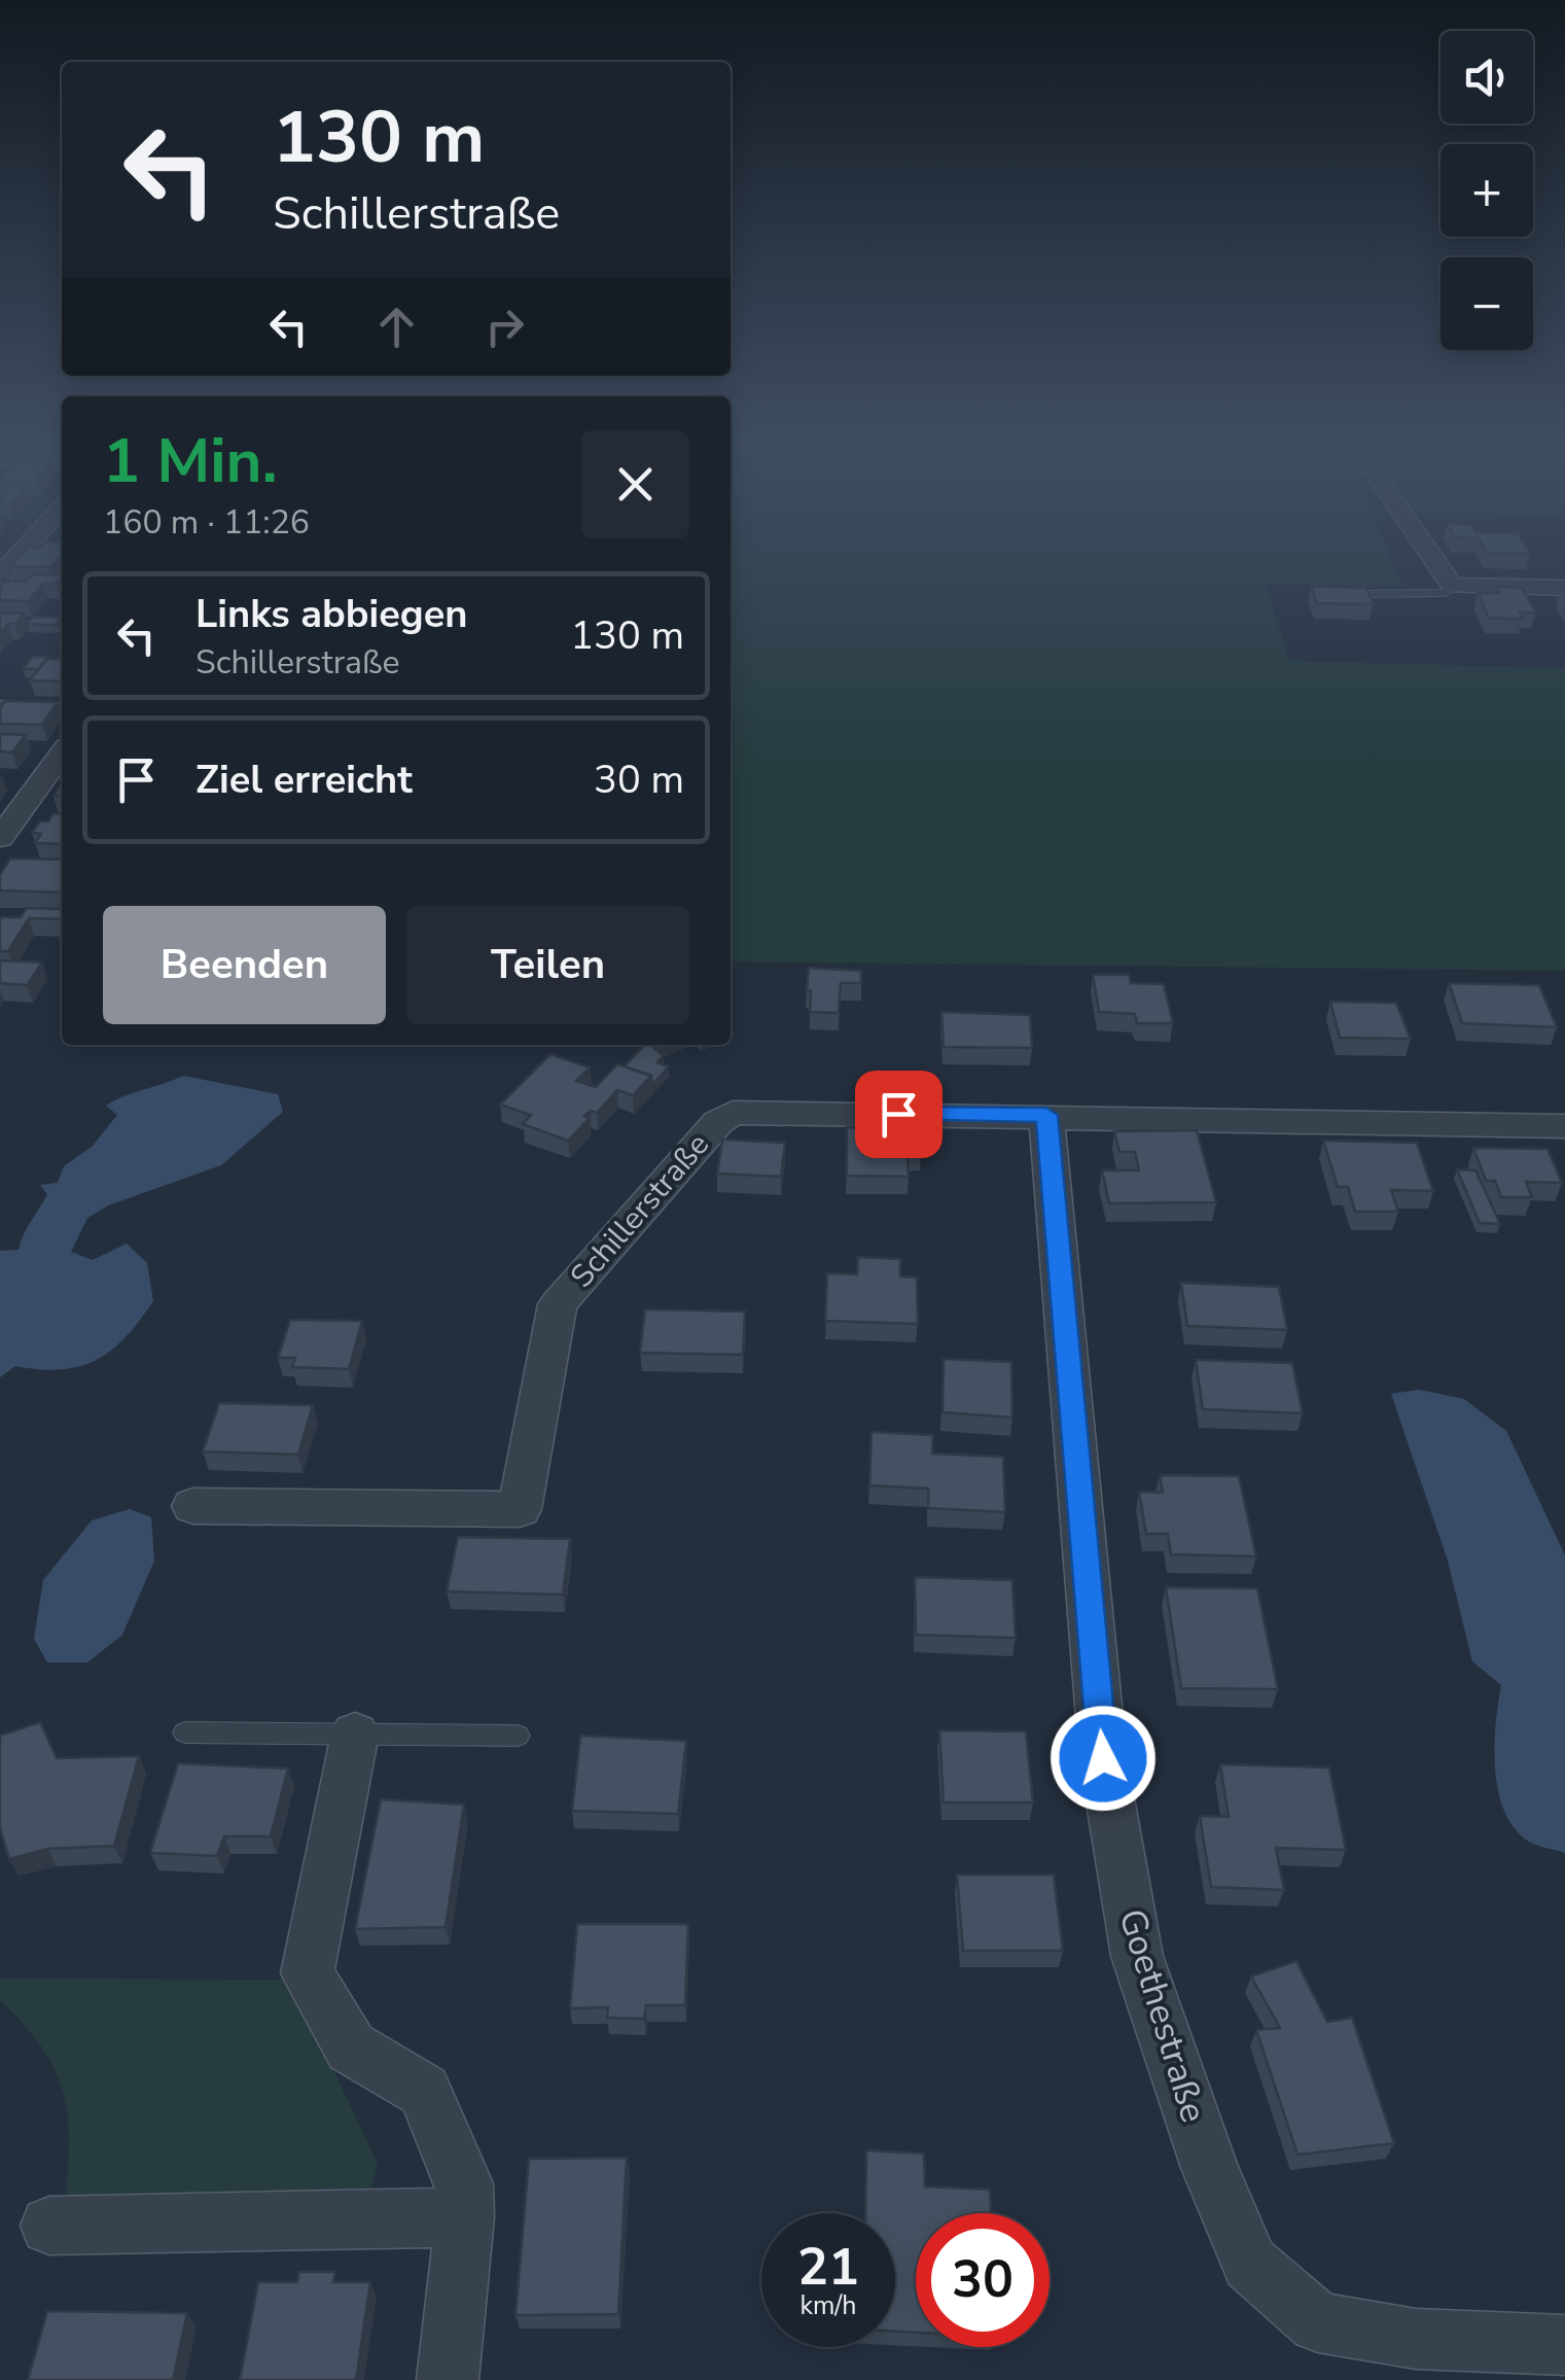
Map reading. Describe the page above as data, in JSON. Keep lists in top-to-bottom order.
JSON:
{
  "streets": {
    "street": ["Schillerstraße", "Goethestraße"]
  },
  "crossings": [
    ["Schillerstraße", "Goethestraße"]
  ],
  "page": {
    "map_buttons": ["+", "−"],
    "turn": ["130 m", "Schillerstraße"],
    "heading": ["1 Min.", "160 m · 11:26"],
    "list": [
      {
        "name": "Links abbiegen",
        "note": "Schillerstraße",
        "value": "130 m"
      },
      {
        "name": "Ziel erreicht",
        "value": "30 m"
      }
    ],
    "buttons": ["Beenden", "Teilen"],
    "speed": "21 km/h",
    "limit": "30"
  }
}
